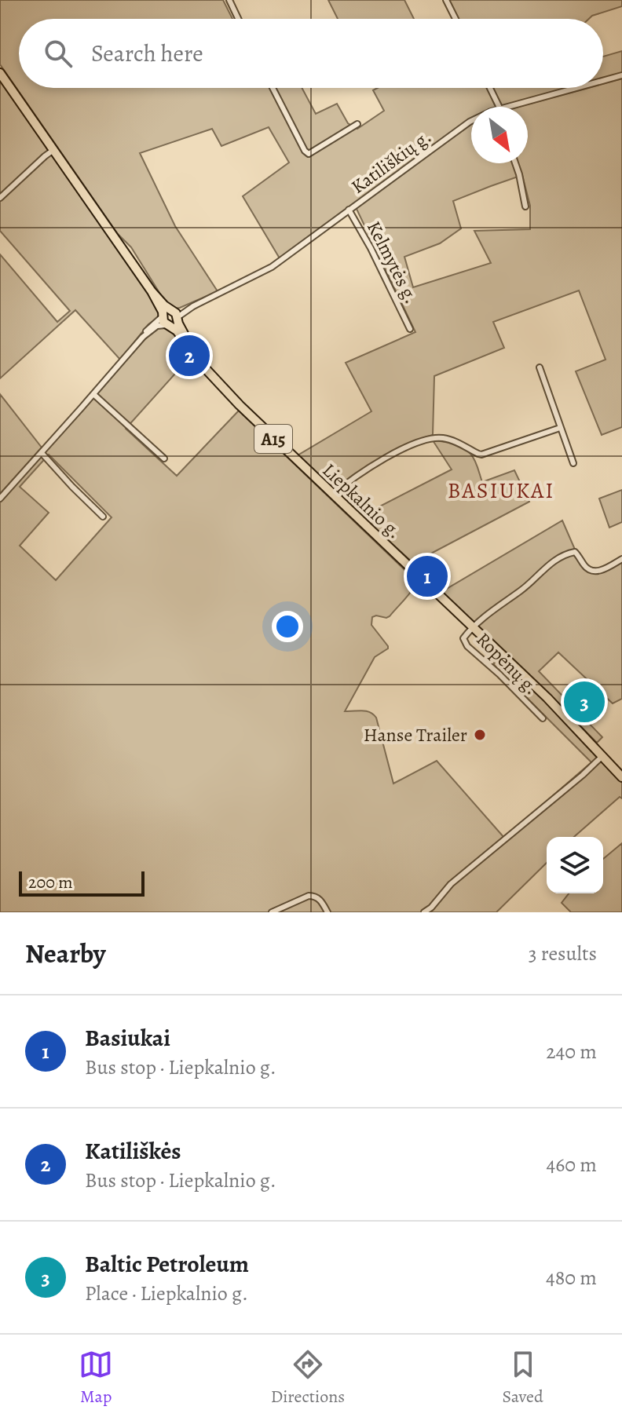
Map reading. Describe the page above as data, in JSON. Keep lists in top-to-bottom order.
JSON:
{
  "streets": {
    "highway": ["A15", "Liepkalnio g."],
    "street": ["Katiliškių g.", "Kelmytės g.", "Ropėnų g."]
  },
  "crossings": [
    ["Katiliškių g.", "Kelmytės g."],
    ["Katiliškių g.", "Liepkalnio g."],
    ["A15", "Liepkalnio g."],
    ["Liepkalnio g.", "Ropėnų g."]
  ],
  "districts": ["BASIUKAI"],
  "places": ["Hanse Trailer"],
  "scale_bar": "200 m",
  "north": "bottom right",
  "page": {
    "search": "Search here",
    "pins": ["2", "1", "3"],
    "scale": "200 m",
    "heading": ["Nearby", "3 results"],
    "list": [
      {
        "mark": "1",
        "name": "Basiukai",
        "note": "Bus stop · Liepkalnio g.",
        "value": "240 m"
      },
      {
        "mark": "2",
        "name": "Katiliškės",
        "note": "Bus stop · Liepkalnio g.",
        "value": "460 m"
      },
      {
        "mark": "3",
        "name": "Baltic Petroleum",
        "note": "Place · Liepkalnio g.",
        "value": "480 m"
      }
    ],
    "nav": ["Map", "Directions", "Saved"]
  }
}
